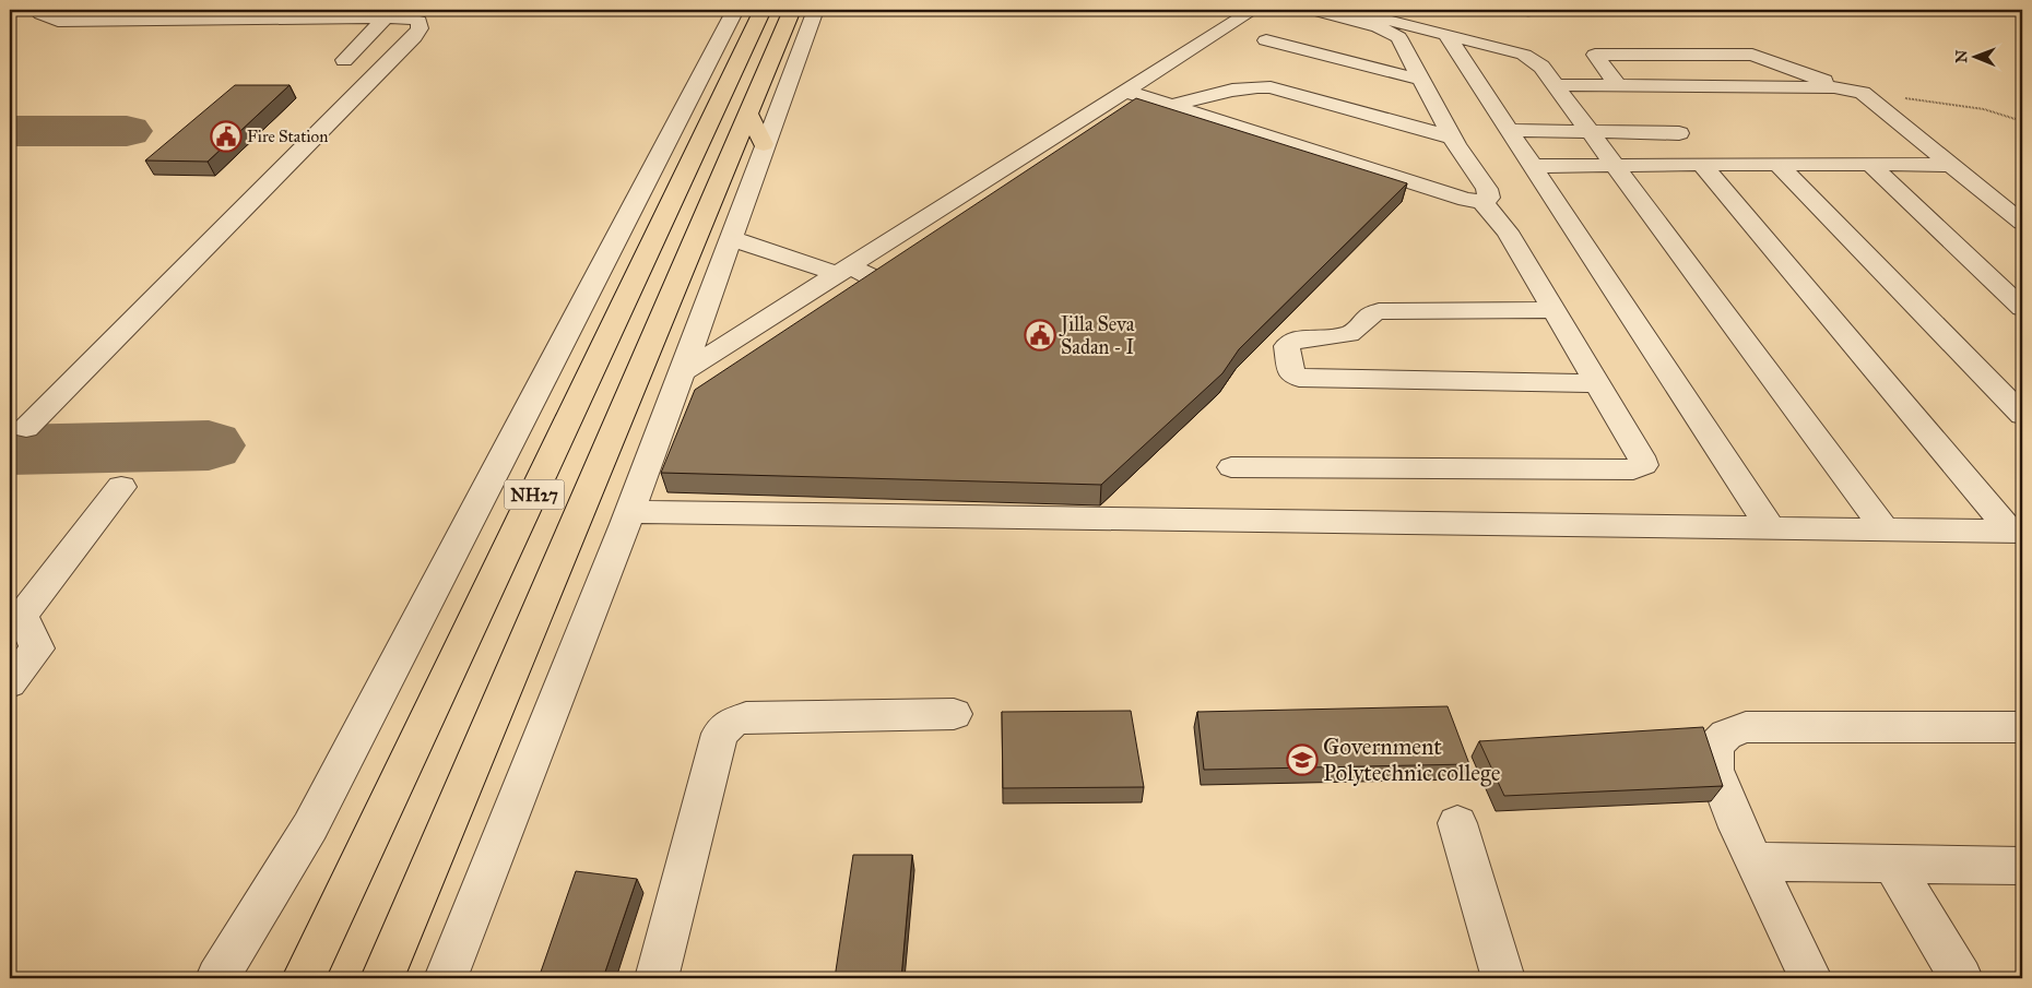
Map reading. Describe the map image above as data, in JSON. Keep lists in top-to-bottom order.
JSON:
{
  "streets": {
    "highway": ["NH27"]
  },
  "places": {
    "public building": ["Fire Station", "Jilla Seva Sadan - I"],
    "school or university": ["Government Polytechnic college"]
  },
  "north": "left"
}
